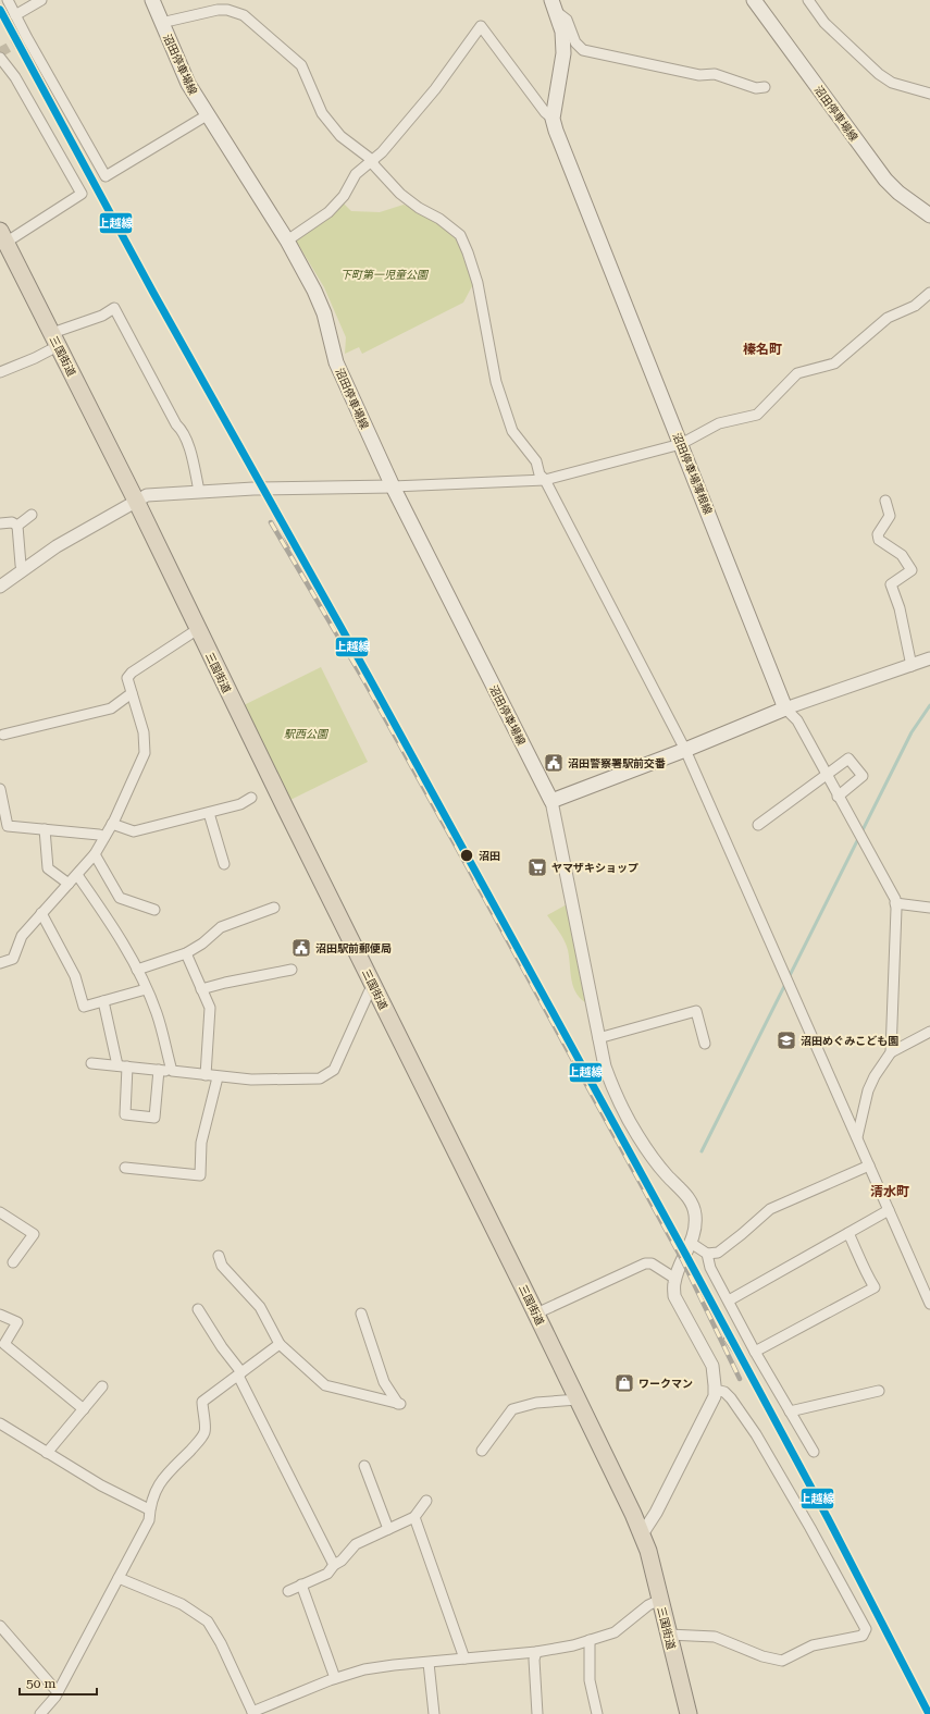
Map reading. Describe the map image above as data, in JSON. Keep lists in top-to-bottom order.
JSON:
{
  "streets": {
    "highway": ["三国街道"],
    "main road": ["沼田停車場線", "沼田停車場薄根線"]
  },
  "districts": ["榛名町", "清水町"],
  "parks": ["下町第一児童公園", "駅西公園"],
  "places": {
    "public building": ["沼田警察署駅前交番", "沼田駅前郵便局"],
    "other": ["沼田"],
    "supermarket": ["ヤマザキショップ"],
    "school or university": ["沼田めぐみこども園"],
    "shop": ["ワークマン"]
  },
  "lines": ["transit line 上越線"],
  "scale_bar": "50 m"
}
